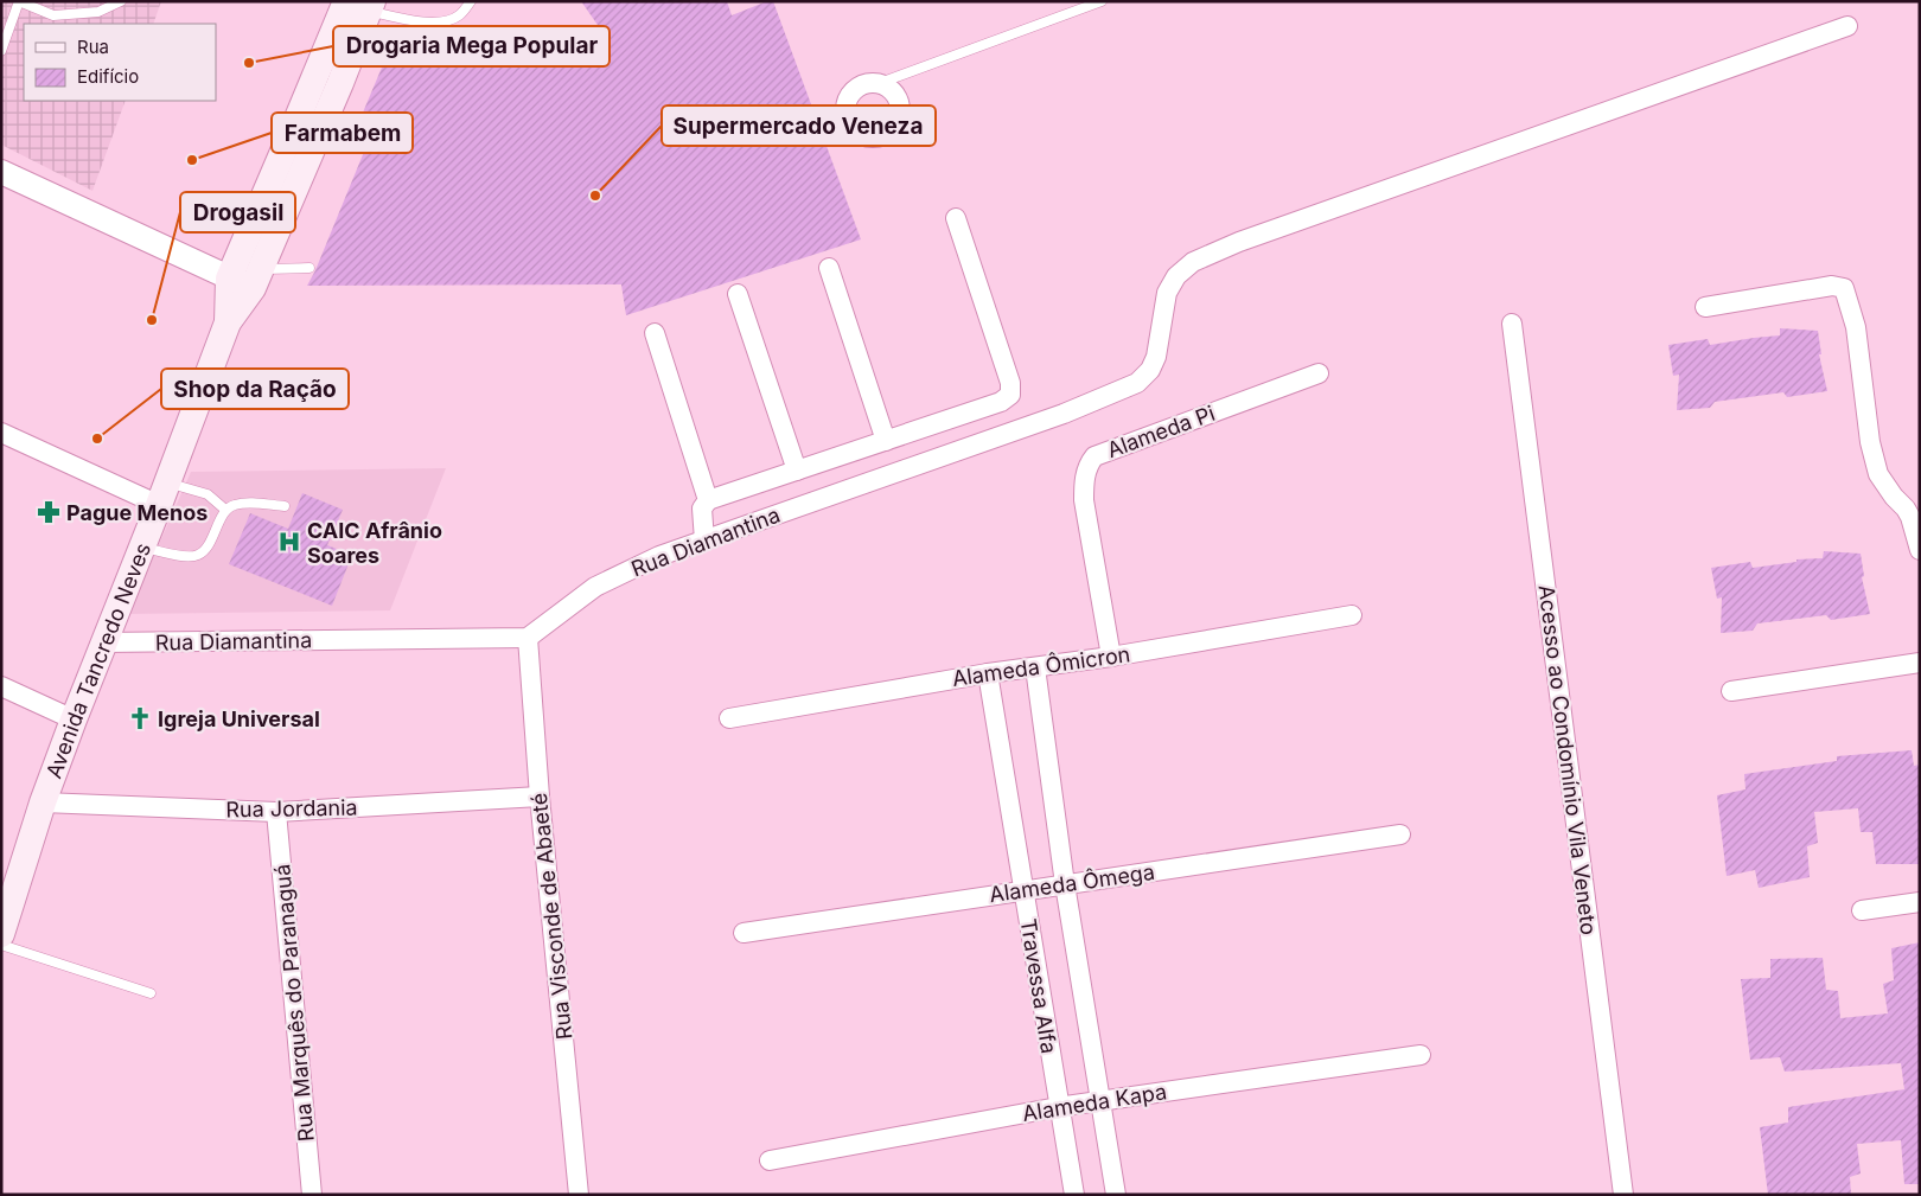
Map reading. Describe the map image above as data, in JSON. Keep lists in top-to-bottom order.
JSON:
{
  "streets": {
    "main road": ["Avenida Tancredo Neves"],
    "street": [
      "Alameda Pi",
      "Rua Diamantina",
      "Alameda Ômicron",
      "Acesso ao Condomínio Vila Veneto",
      "Rua Jordania",
      "Alameda Ômega",
      "Rua Visconde de Abaeté",
      "Travessa Alfa",
      "Rua Marquês do Paranaguá",
      "Alameda Kapa"
    ]
  },
  "crossings": [
    ["Alameda Pi", "Alameda Ômicron"],
    ["Rua Diamantina", "Avenida Tancredo Neves"],
    ["Rua Diamantina", "Rua Visconde de Abaeté"],
    ["Avenida Tancredo Neves", "Rua Jordania"],
    ["Alameda Ômicron", "Travessa Alfa"],
    ["Rua Jordania", "Rua Visconde de Abaeté"],
    ["Rua Jordania", "Rua Marquês do Paranaguá"],
    ["Alameda Ômega", "Travessa Alfa"],
    ["Travessa Alfa", "Alameda Kapa"]
  ],
  "places": {
    "other": [
      "Drogaria Mega Popular",
      "Farmabem",
      "Supermercado Veneza",
      "Drogasil",
      "Shop da Ração"
    ],
    "pharmacy": ["Pague Menos"],
    "hospital": ["CAIC Afrânio Soares"],
    "church": ["Igreja Universal"]
  },
  "legend": ["Rua", "Edifício"]
}
